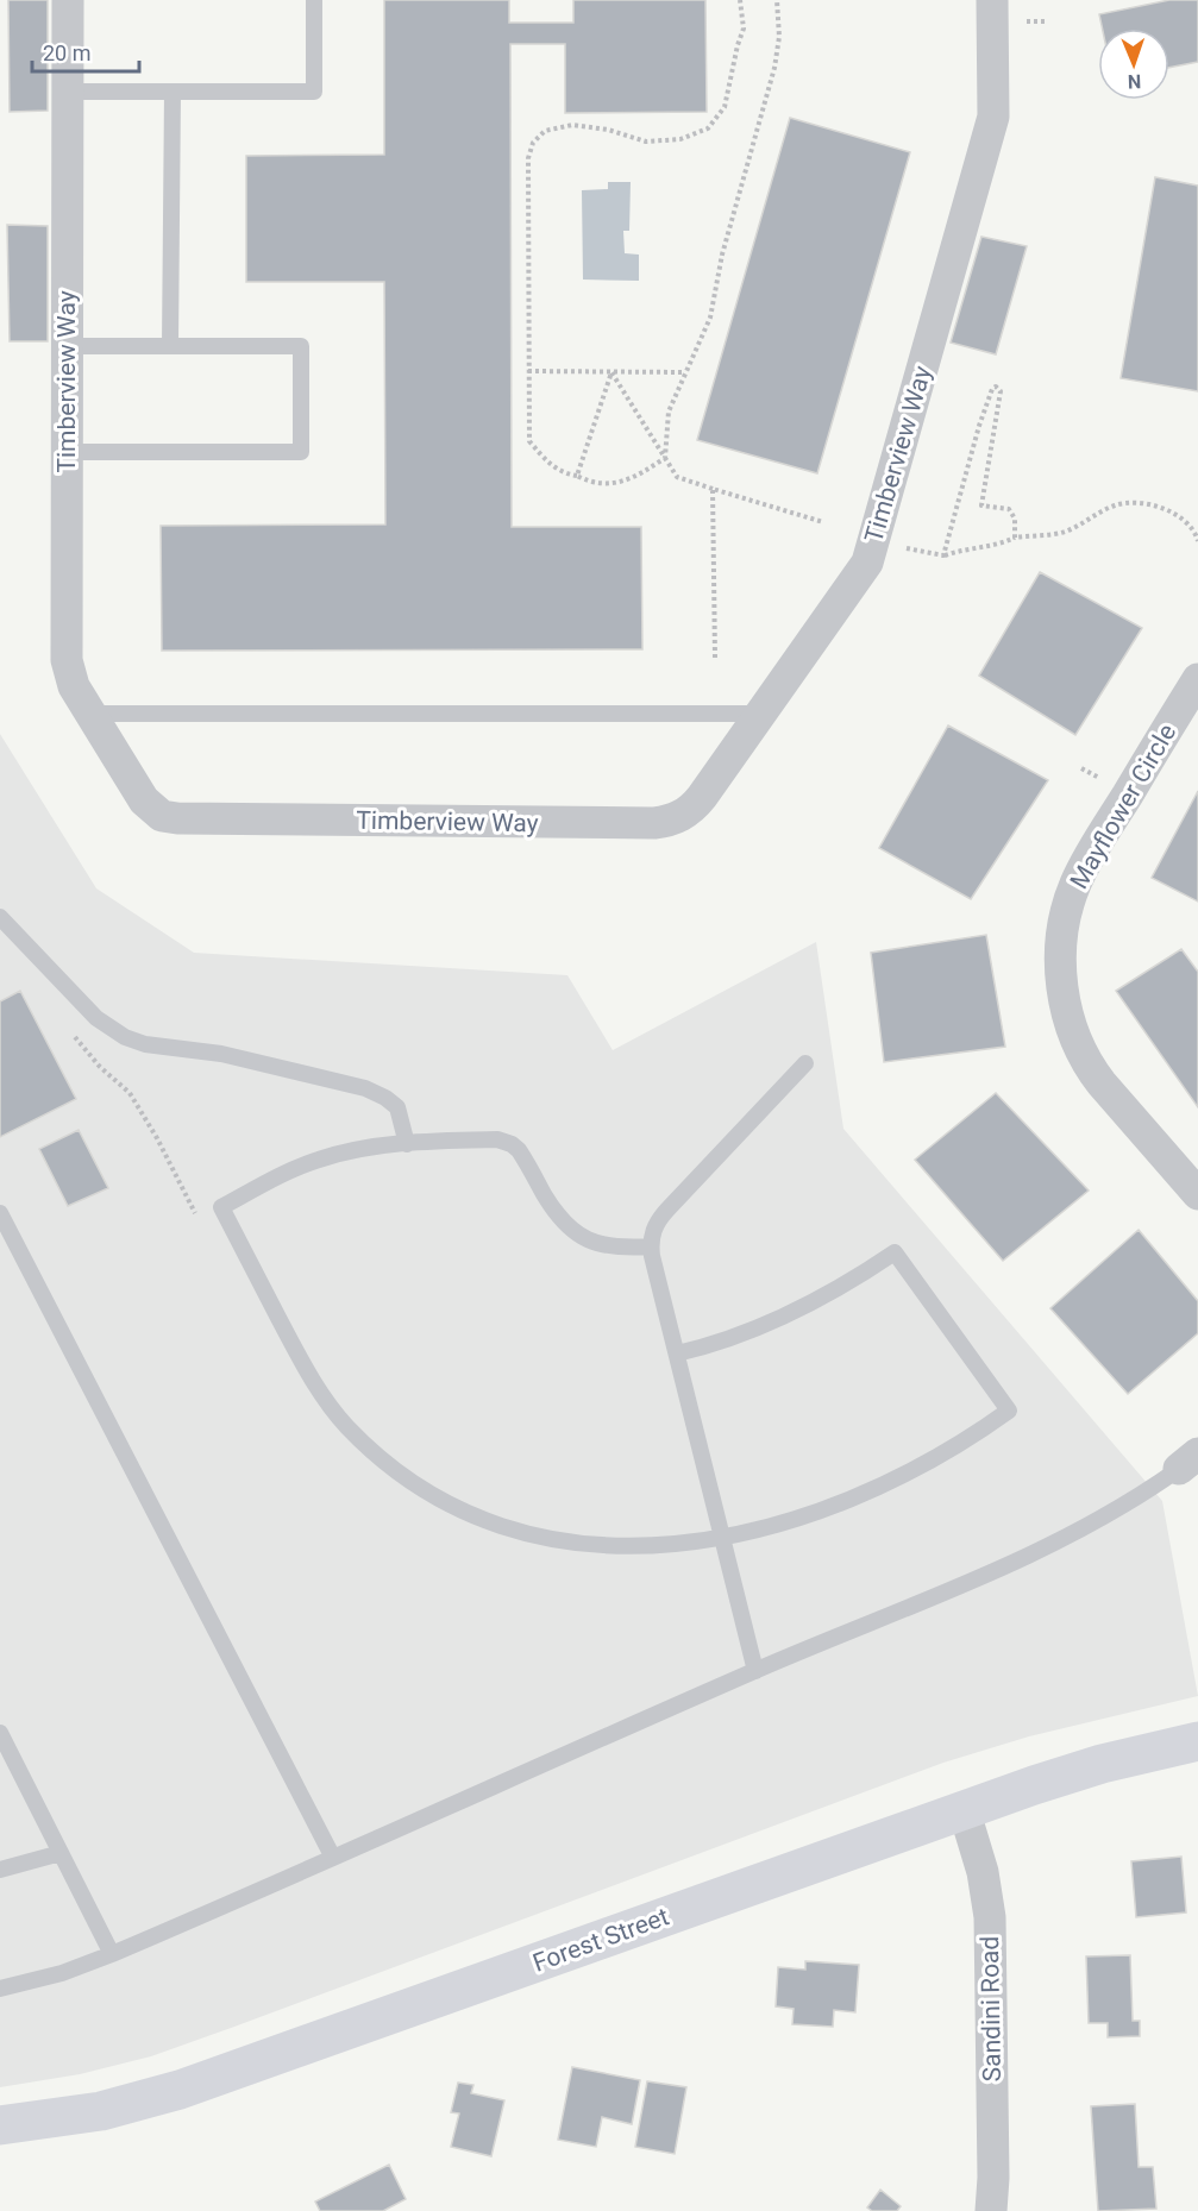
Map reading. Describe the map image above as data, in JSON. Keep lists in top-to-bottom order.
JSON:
{
  "streets": {
    "main road": ["Forest Street"],
    "street": ["Timberview Way", "Mayflower Circle", "Sandini Road"]
  },
  "crossings": [
    ["Forest Street", "Sandini Road"]
  ],
  "scale_bar": "20 m",
  "north": "bottom"
}
